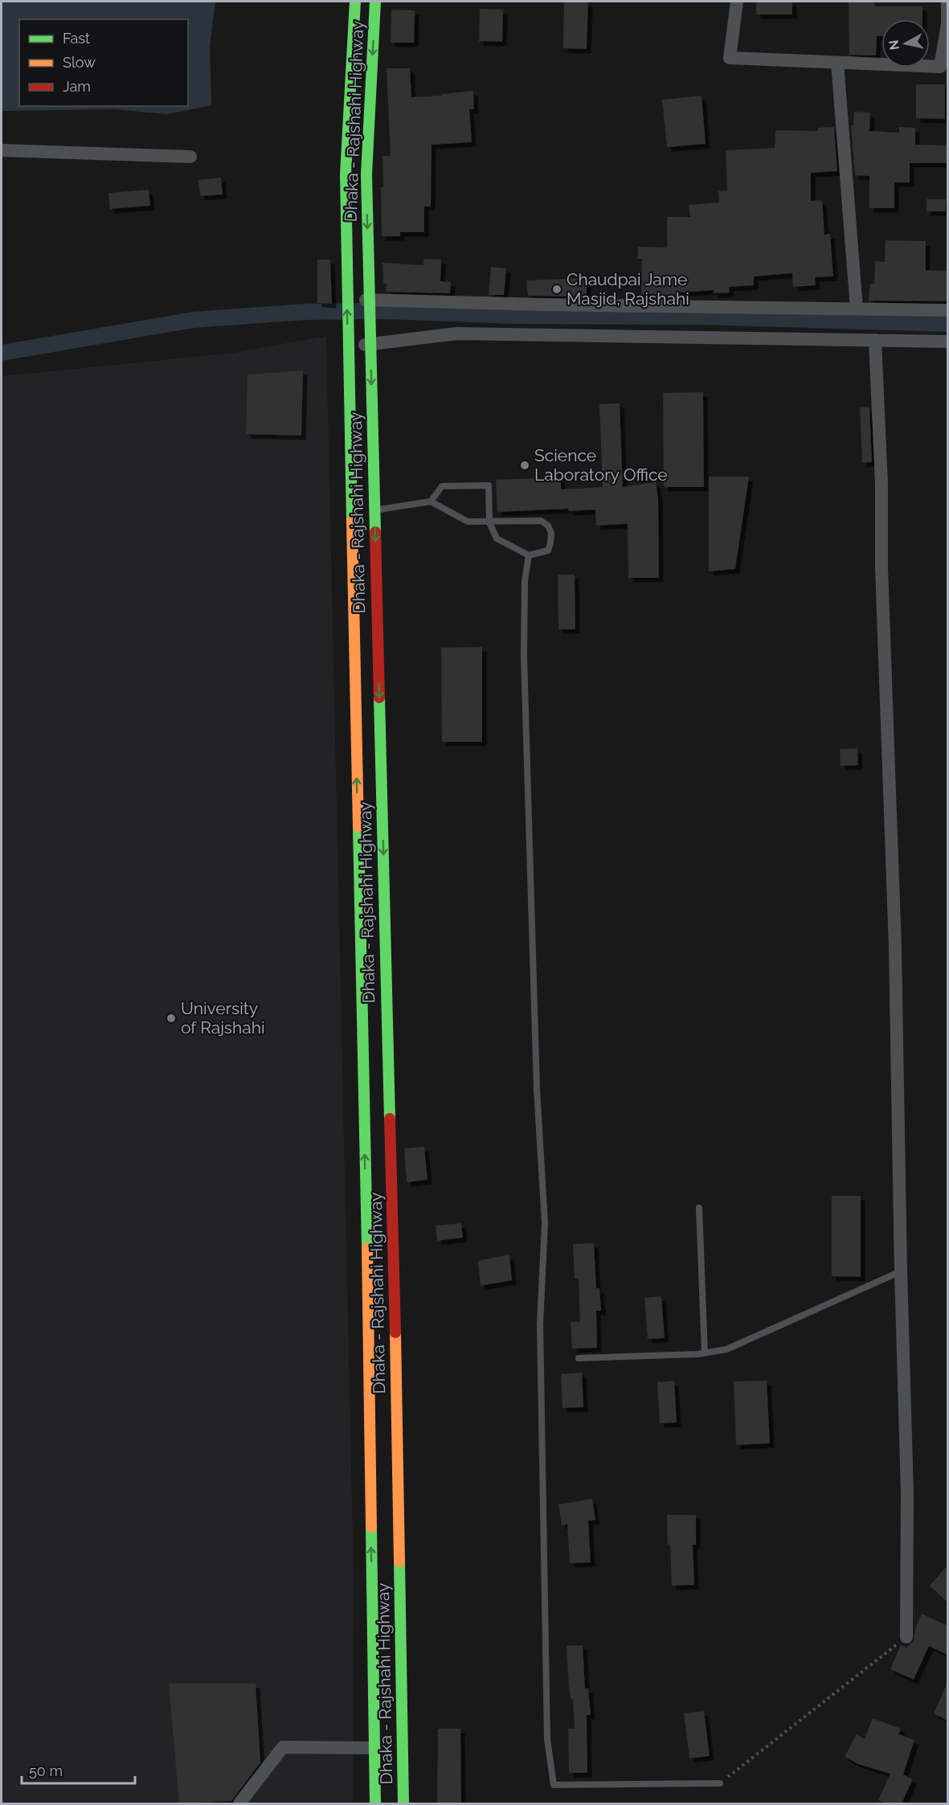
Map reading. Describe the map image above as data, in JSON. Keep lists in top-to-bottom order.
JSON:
{
  "streets": {
    "highway": ["Dhaka - Rajshahi Highway"]
  },
  "places": ["Chaudpai Jame Masjid, Rajshahi", "Science Laboratory Office", "University of Rajshahi"],
  "legend": ["Fast", "Slow", "Jam"],
  "scale_bar": "50 m",
  "north": "left"
}
